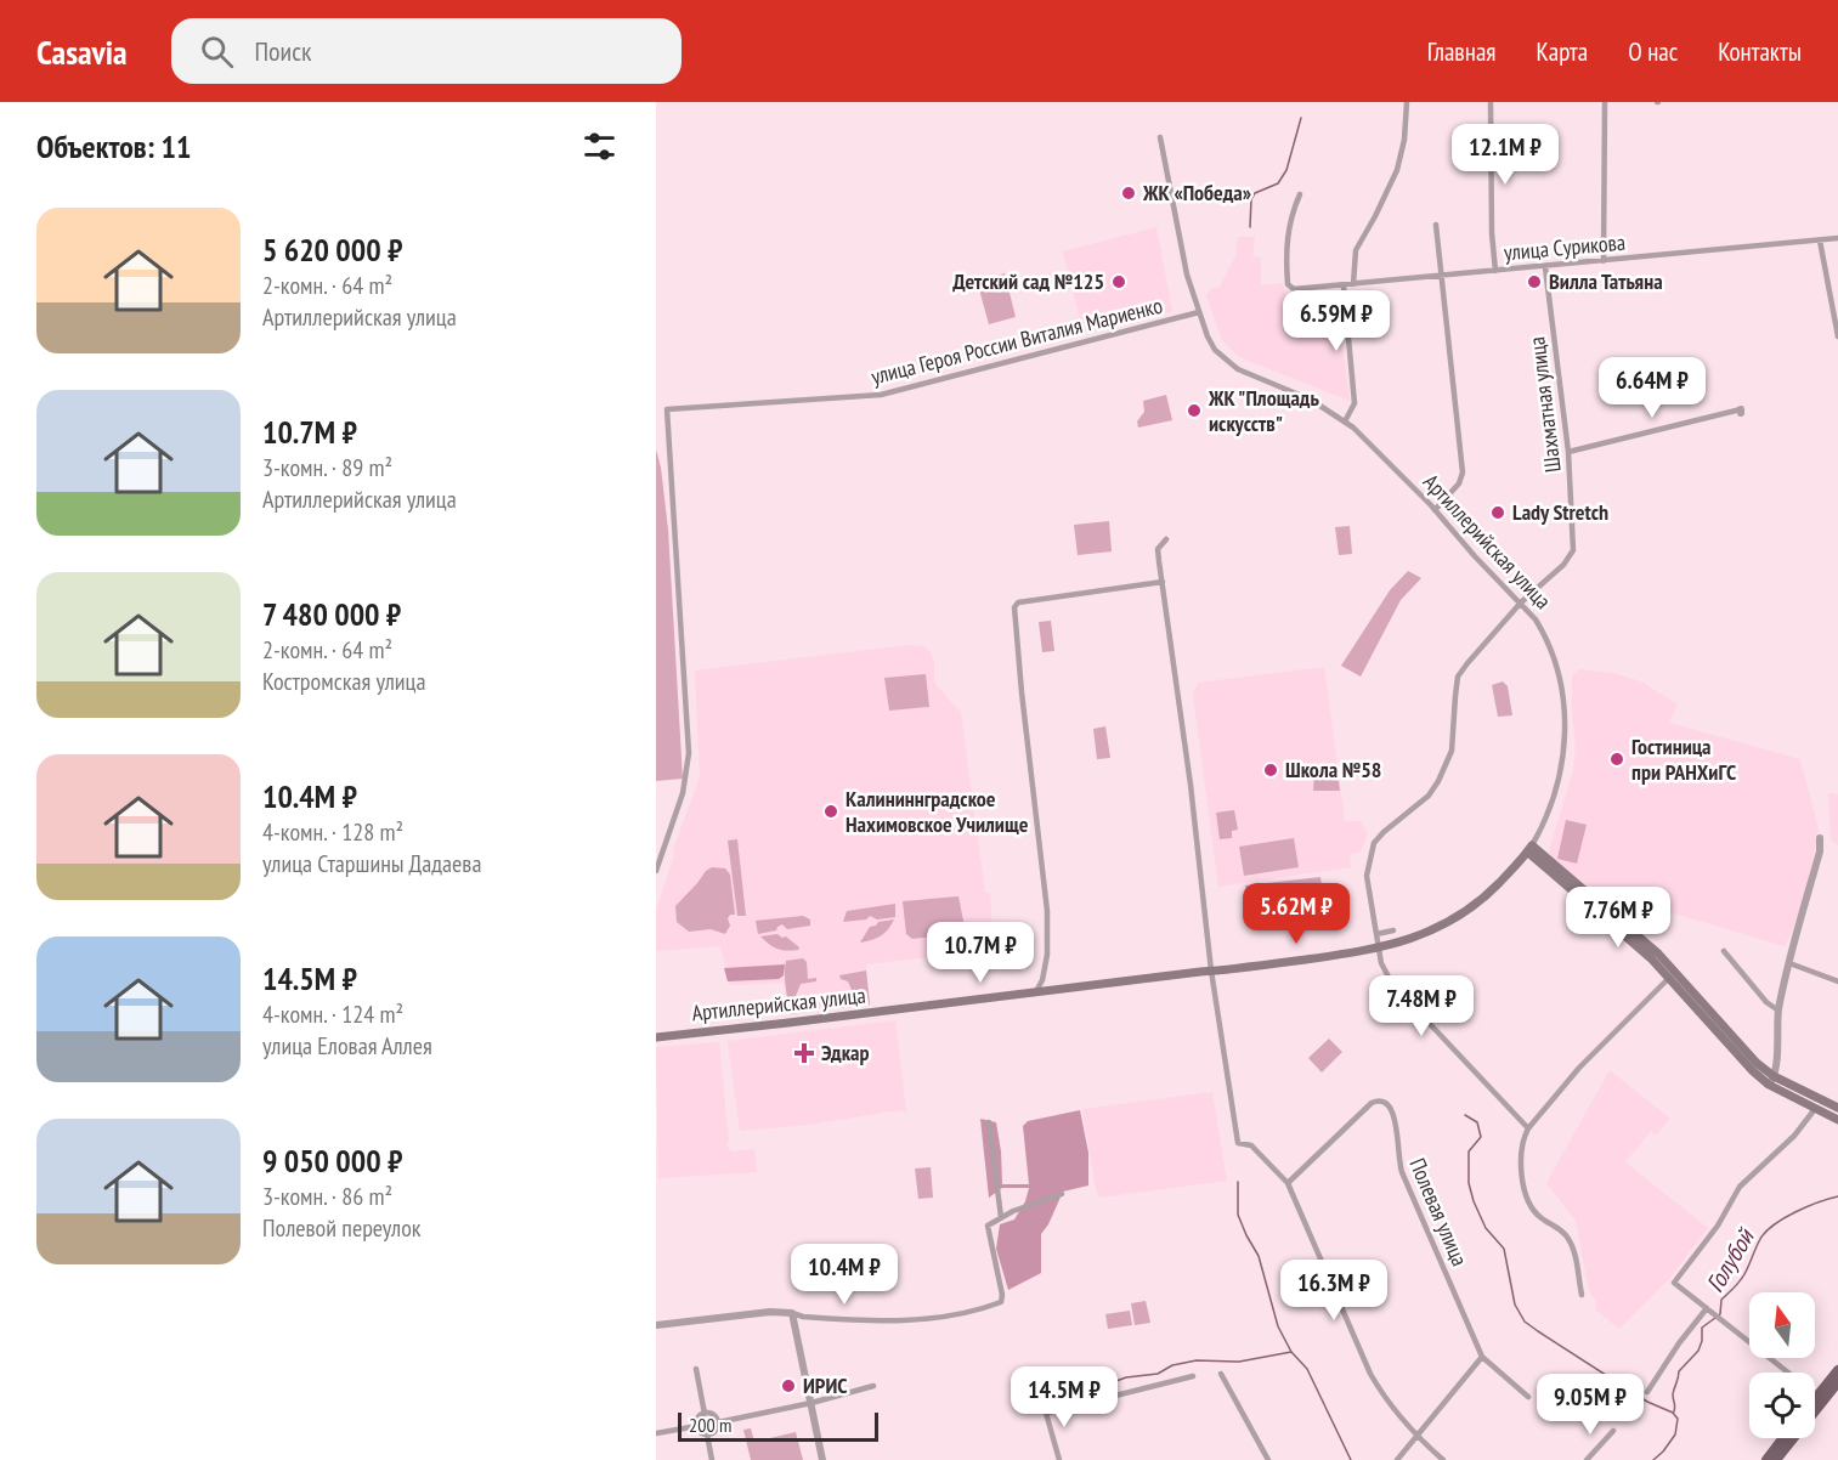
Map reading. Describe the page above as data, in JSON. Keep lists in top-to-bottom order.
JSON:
{
  "streets": {
    "main road": ["Артиллерийская улица"],
    "street": [
      "улица Сурикова",
      "улица Героя России Виталия Мариенко",
      "Шахматная улица",
      "Полевая улица"
    ]
  },
  "crossings": [
    ["улица Сурикова", "Шахматная улица"],
    ["улица Героя России Виталия Мариенко", "Артиллерийская улица"],
    ["Шахматная улица", "Артиллерийская улица"]
  ],
  "water": ["Голубой"],
  "places": {
    "other": [
      "ЖК «Победа»",
      "Детский сад №125",
      "Вилла Татьяна",
      "ЖК \"Площадь искусств\"",
      "Lady Stretch",
      "Гостиница при РАНХиГС",
      "Школа №58",
      "Калининнградское Нахимовское Училище",
      "ИРИС"
    ],
    "health": ["Эдкар"]
  },
  "scale_bar": "200 m",
  "north": "top",
  "page": {
    "header": "Casavia",
    "search": "Поиск",
    "nav": [
      "Главная",
      "Карта",
      "О нас",
      "Контакты"
    ],
    "heading": "Объектов: 11",
    "price": [
      "12.1M ₽",
      "6.59M ₽",
      "6.64M ₽",
      "5.62M ₽",
      "7.76M ₽",
      "10.7M ₽",
      "7.48M ₽",
      "10.4M ₽",
      "16.3M ₽",
      "14.5M ₽",
      "9.05M ₽"
    ],
    "list": [
      {
        "name": "5 620 000 ₽",
        "note": "2-комн. · 64 m² · Артиллерийская улица"
      },
      {
        "name": "10.7M ₽",
        "note": "3-комн. · 89 m² · Артиллерийская улица"
      },
      {
        "name": "7 480 000 ₽",
        "note": "2-комн. · 64 m² · Костромская улица"
      },
      {
        "name": "10.4M ₽",
        "note": "4-комн. · 128 m² · улица Старшины Дадаева"
      },
      {
        "name": "14.5M ₽",
        "note": "4-комн. · 124 m² · улица Еловая Аллея"
      },
      {
        "name": "9 050 000 ₽",
        "note": "3-комн. · 86 m² · Полевой переулок"
      }
    ],
    "scale": "200 m"
  }
}
